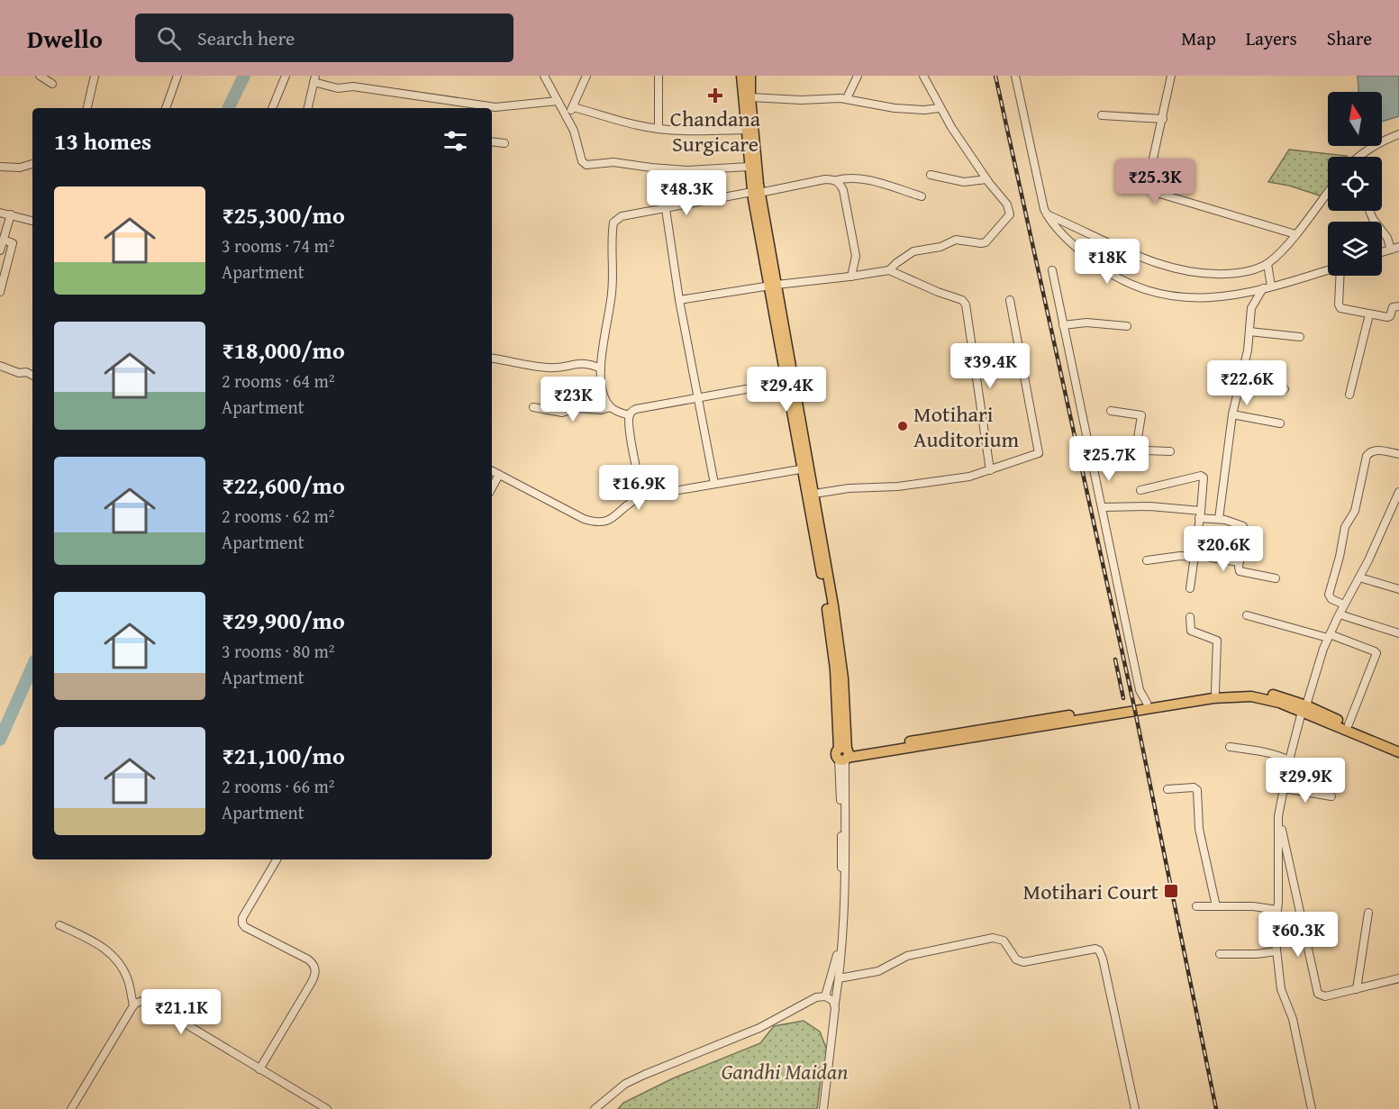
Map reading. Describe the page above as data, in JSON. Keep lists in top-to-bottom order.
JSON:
{
  "parks": ["Gandhi Maidan"],
  "places": {
    "health": ["Chandana Surgicare"],
    "other": ["Motihari Auditorium"],
    "transit": ["Motihari Court"]
  },
  "north": "top",
  "page": {
    "header": "Dwello",
    "search": "Search here",
    "nav": ["Map", "Layers", "Share"],
    "heading": "13 homes",
    "price": [
      "₹25.3K",
      "₹48.3K",
      "₹18K",
      "₹39.4K",
      "₹22.6K",
      "₹29.4K",
      "₹23K",
      "₹25.7K",
      "₹16.9K",
      "₹20.6K",
      "₹29.9K",
      "₹60.3K",
      "₹21.1K"
    ],
    "list": [
      {
        "name": "₹25,300/mo",
        "note": "3 rooms · 74 m² · Apartment"
      },
      {
        "name": "₹18,000/mo",
        "note": "2 rooms · 64 m² · Apartment"
      },
      {
        "name": "₹22,600/mo",
        "note": "2 rooms · 62 m² · Apartment"
      },
      {
        "name": "₹29,900/mo",
        "note": "3 rooms · 80 m² · Apartment"
      },
      {
        "name": "₹21,100/mo",
        "note": "2 rooms · 66 m² · Apartment"
      }
    ]
  }
}
